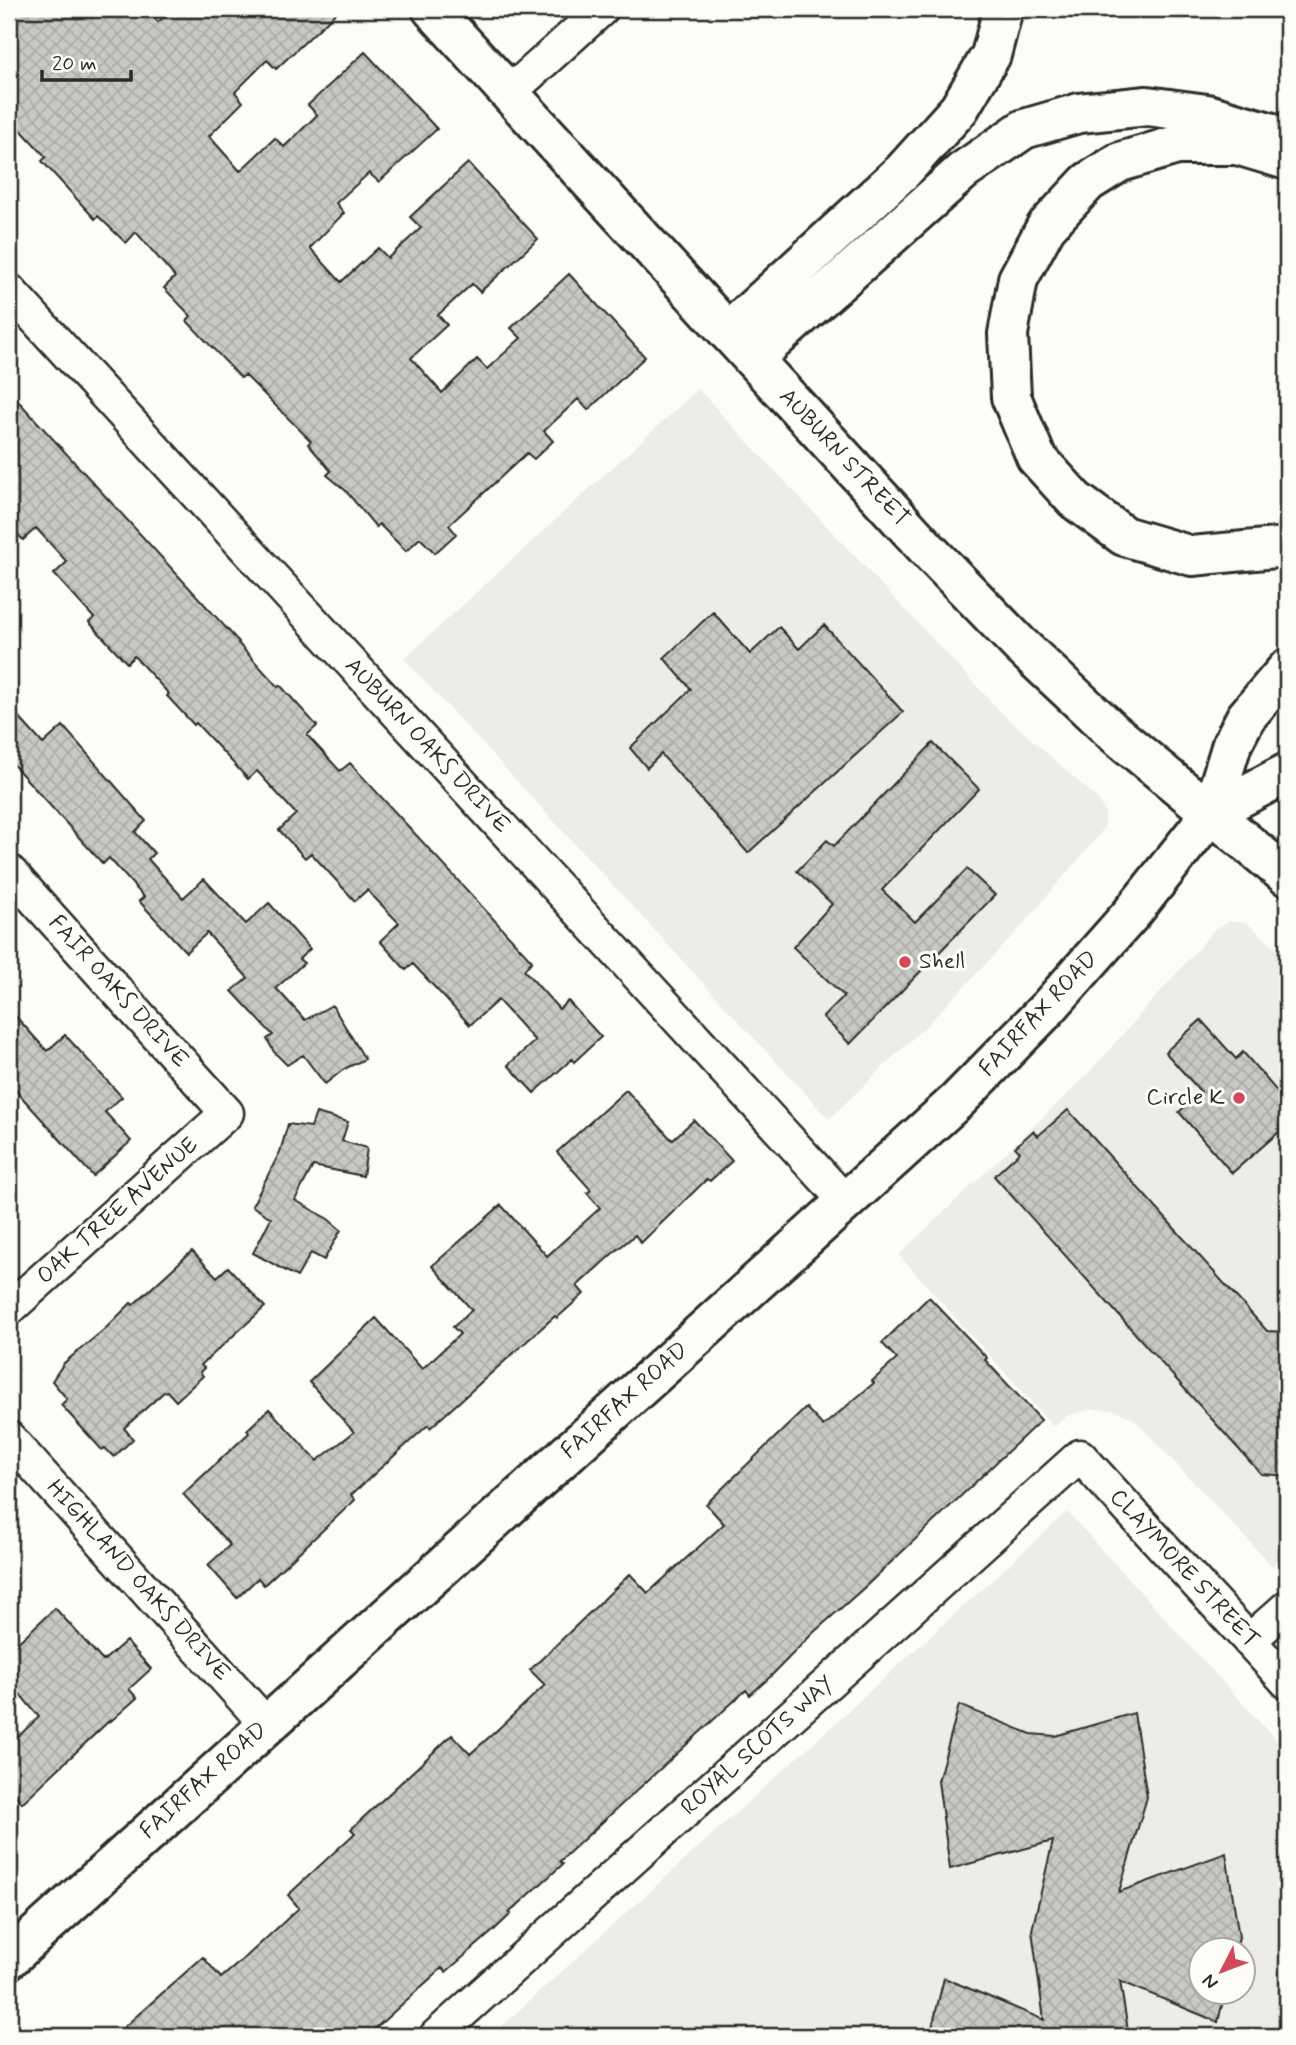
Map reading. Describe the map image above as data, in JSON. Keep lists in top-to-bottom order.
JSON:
{
  "streets": {
    "main road": ["AUBURN STREET", "FAIRFAX ROAD"],
    "street": [
      "AUBURN OAKS DRIVE",
      "FAIR OAKS DRIVE",
      "OAK TREE AVENUE",
      "CLAYMORE STREET",
      "HIGHLAND OAKS DRIVE",
      "ROYAL SCOTS WAY"
    ]
  },
  "crossings": [
    ["AUBURN STREET", "FAIRFAX ROAD"],
    ["AUBURN OAKS DRIVE", "FAIRFAX ROAD"],
    ["FAIR OAKS DRIVE", "OAK TREE AVENUE"],
    ["FAIRFAX ROAD", "HIGHLAND OAKS DRIVE"],
    ["CLAYMORE STREET", "ROYAL SCOTS WAY"]
  ],
  "places": ["Shell", "Circle K"],
  "scale_bar": "20 m",
  "north": "bottom left"
}
